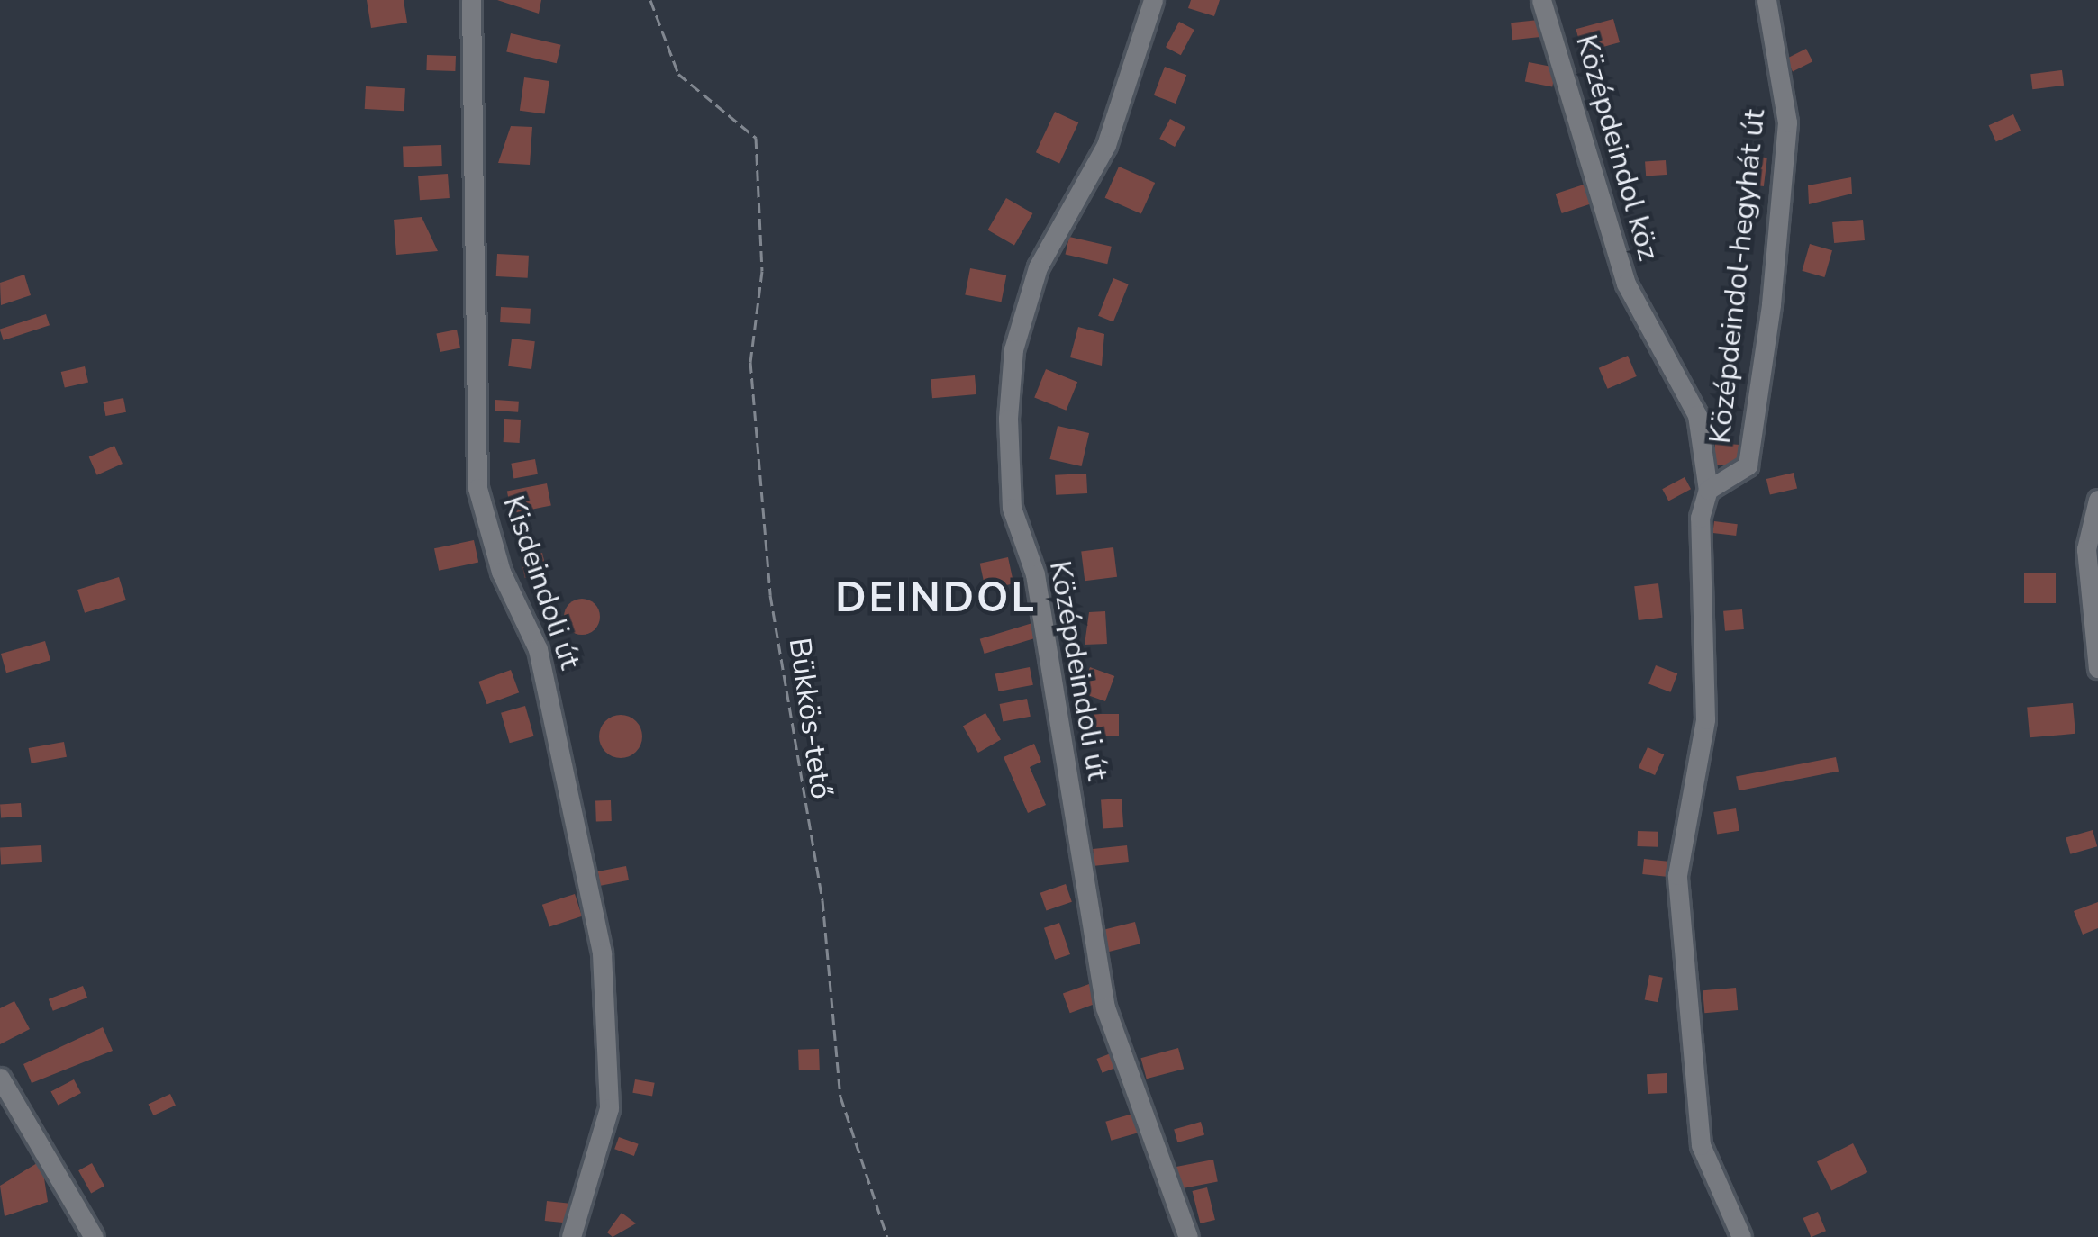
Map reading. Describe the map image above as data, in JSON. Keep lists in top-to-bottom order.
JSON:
{
  "streets": {
    "street": [
      "Középdeindol köz",
      "Középdeindol-hegyhát út",
      "Kisdeindoli út",
      "Középdeindoli út"
    ],
    "path": ["Bükkös-tető"]
  },
  "crossings": [
    ["Középdeindol köz", "Középdeindol-hegyhát út"]
  ],
  "districts": ["DEINDOL"]
}
